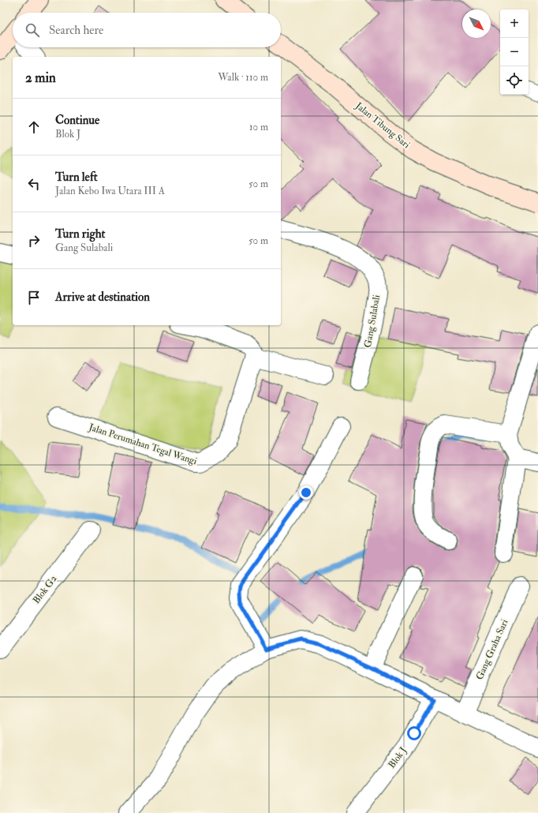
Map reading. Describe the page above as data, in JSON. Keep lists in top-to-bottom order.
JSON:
{
  "streets": {
    "street": [
      "Jalan Tibung Sari",
      "Gang Sulabali",
      "Jalan Perumahan Tegal Wangi",
      "Blok G2",
      "Gang Graha Sari",
      "Blok J"
    ]
  },
  "north": "bottom right",
  "page": {
    "map_buttons": ["+", "−"],
    "search": "Search here",
    "heading": ["2 min", "Walk · 110 m"],
    "list": [
      ["Continue", "Blok J", "10 m"],
      ["Turn left", "Jalan Kebo Iwa Utara III A", "50 m"],
      ["Turn right", "Gang Sulabali", "50 m"],
      "Arrive at destination"
    ]
  }
}
